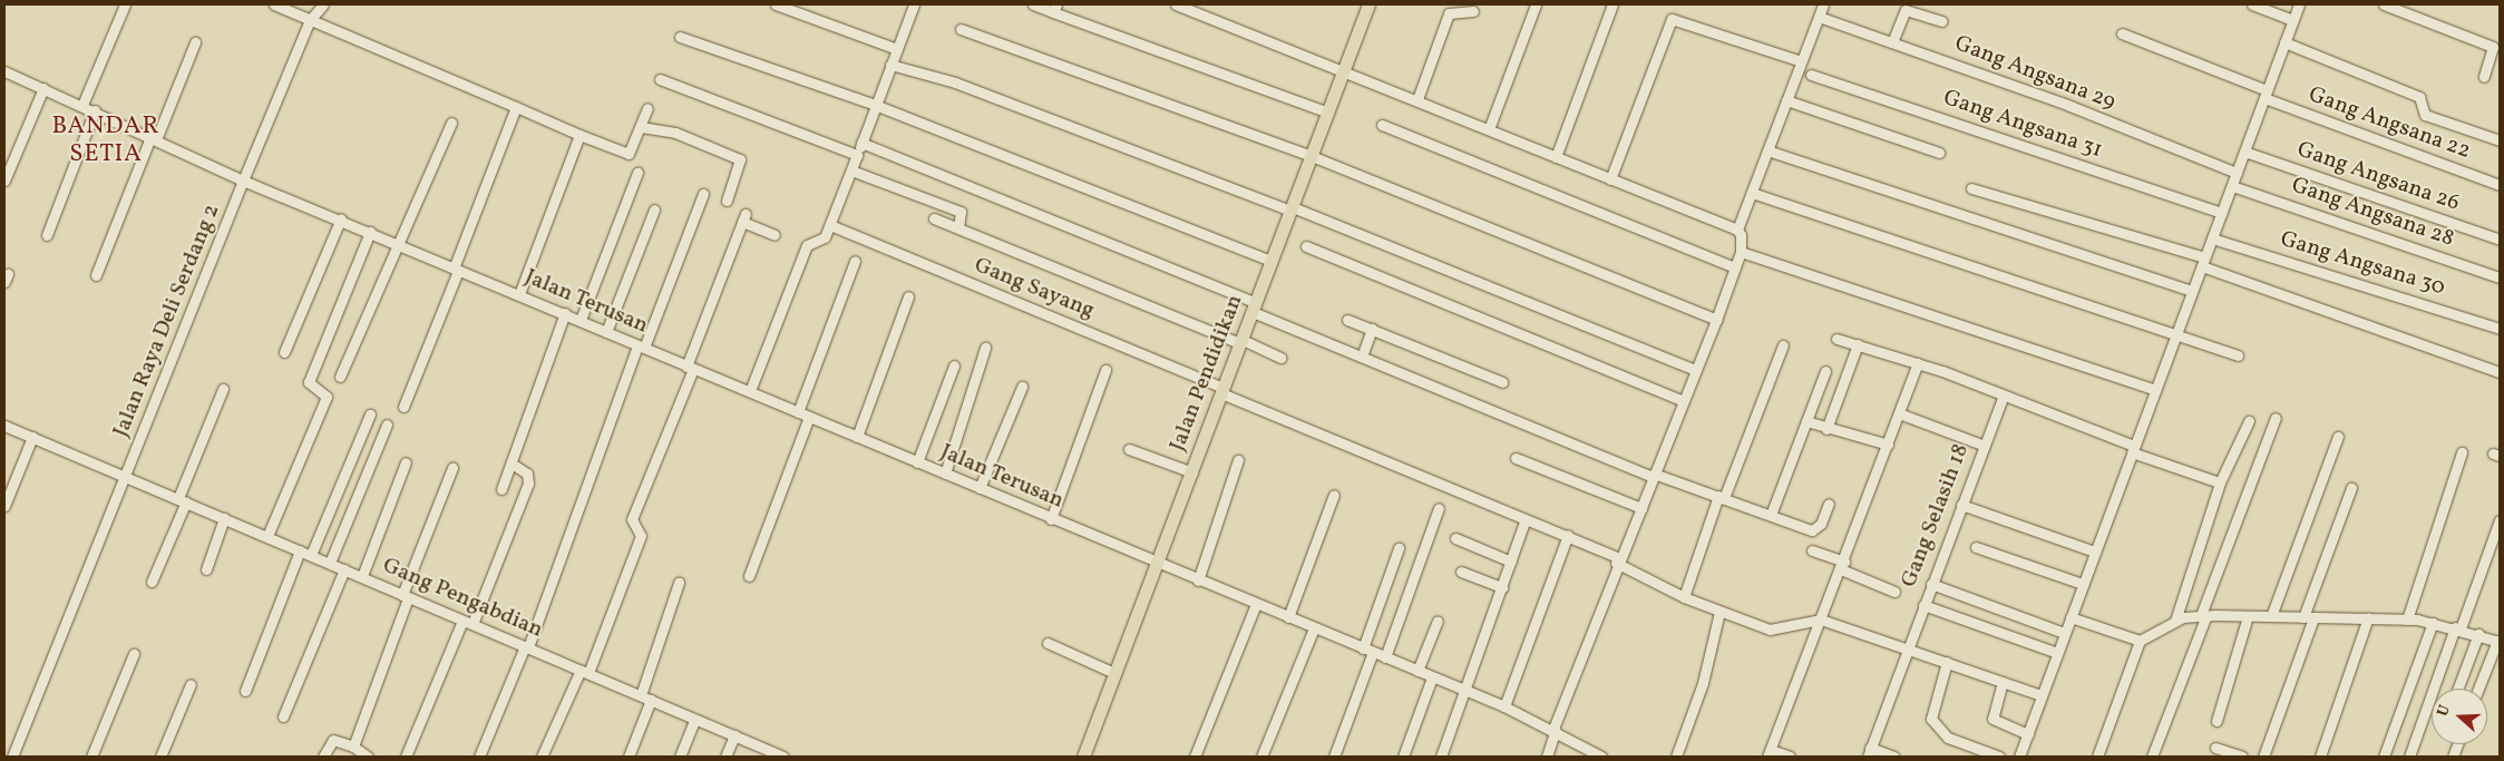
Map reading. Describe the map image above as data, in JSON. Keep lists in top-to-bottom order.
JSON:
{
  "streets": {
    "main road": ["Jalan Pendidikan"],
    "street": [
      "Gang Angsana 29",
      "Gang Angsana 22",
      "Gang Angsana 31",
      "Gang Angsana 26",
      "Gang Angsana 28",
      "Gang Angsana 30",
      "Gang Sayang",
      "Jalan Terusan",
      "Jalan Raya Deli Serdang 2",
      "Gang Selasih 18",
      "Gang Pengabdian"
    ]
  },
  "crossings": [
    ["Gang Sayang", "Jalan Pendidikan"],
    ["Jalan Terusan", "Jalan Raya Deli Serdang 2"],
    ["Jalan Terusan", "Jalan Pendidikan"],
    ["Jalan Raya Deli Serdang 2", "Gang Pengabdian"]
  ],
  "districts": ["BANDAR SETIA"],
  "north": "left"
}
